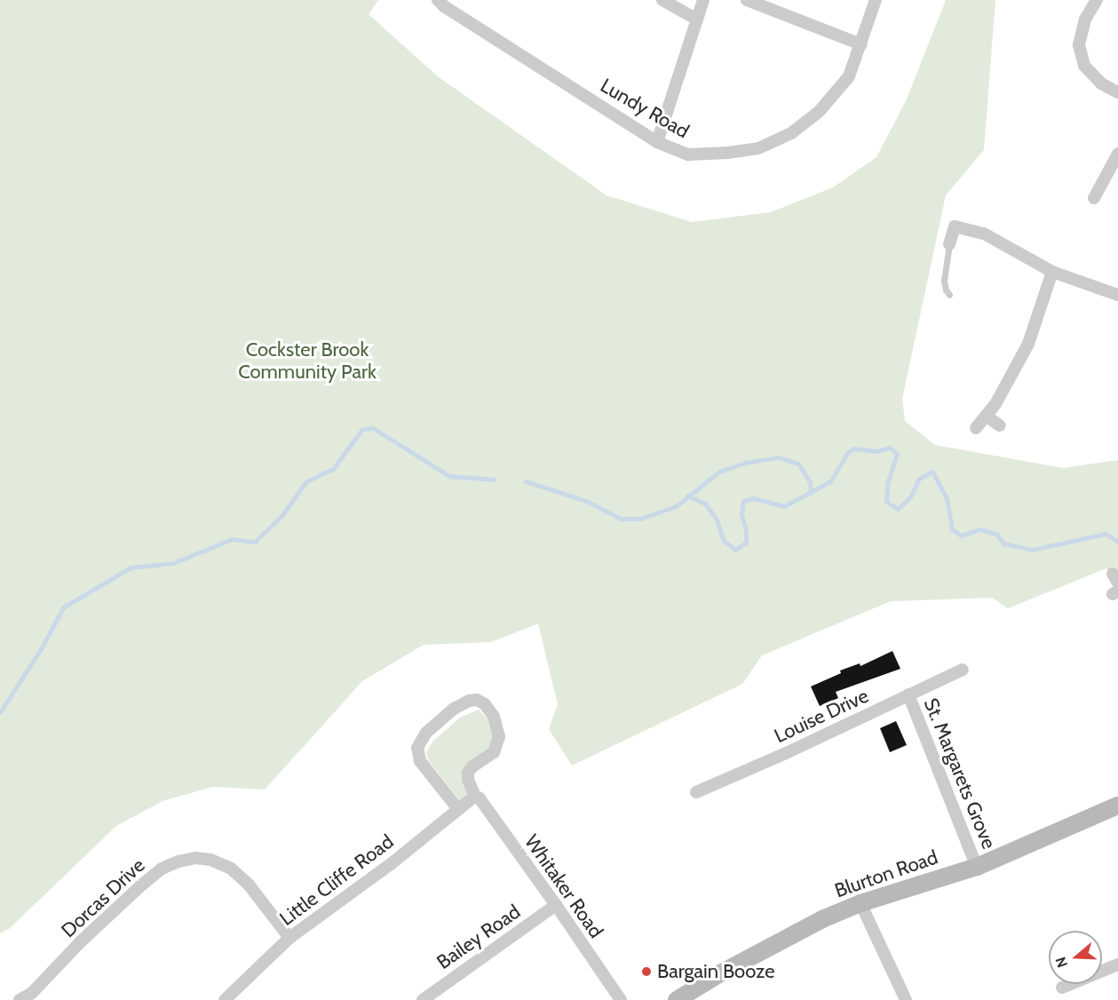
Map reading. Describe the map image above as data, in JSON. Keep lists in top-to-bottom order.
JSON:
{
  "streets": {
    "street": [
      "Lundy Road",
      "Louise Drive",
      "St. Margarets Grove",
      "Blurton Road",
      "Little Cliffe Road",
      "Whitaker Road",
      "Dorcas Drive",
      "Bailey Road"
    ]
  },
  "crossings": [
    ["Louise Drive", "St. Margarets Grove"],
    ["St. Margarets Grove", "Blurton Road"],
    ["Little Cliffe Road", "Whitaker Road"],
    ["Little Cliffe Road", "Dorcas Drive"],
    ["Whitaker Road", "Bailey Road"]
  ],
  "parks": ["Cockster Brook Community Park"],
  "places": ["Bargain Booze"],
  "north": "left"
}
